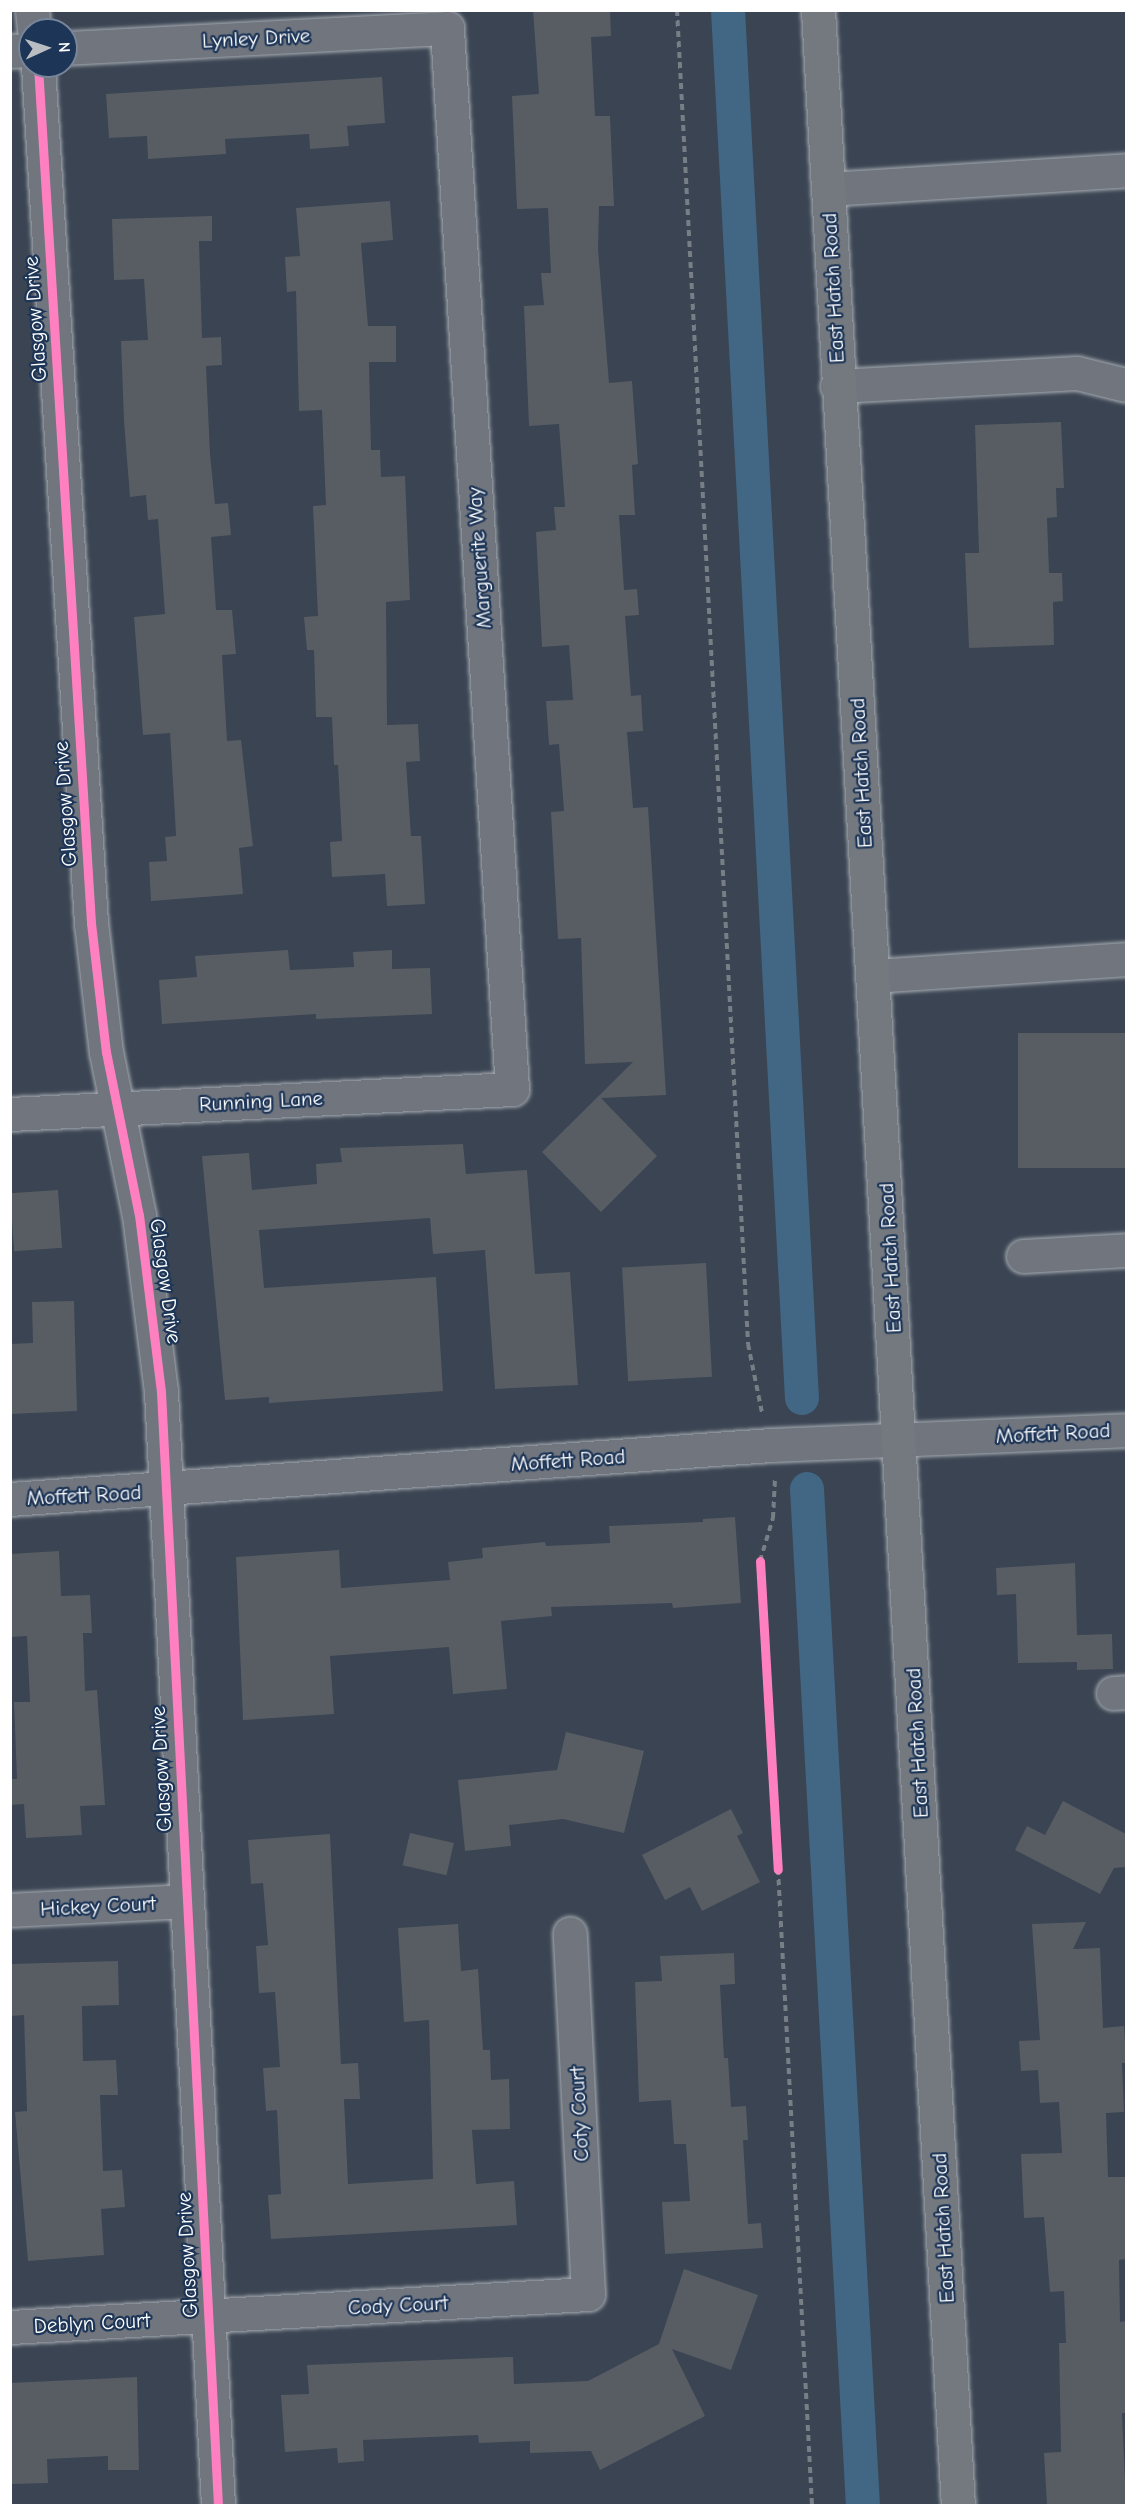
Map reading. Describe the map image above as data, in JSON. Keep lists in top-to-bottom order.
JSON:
{
  "streets": {
    "main road": ["East Hatch Road"],
    "street": [
      "Lynley Drive",
      "Glasgow Drive",
      "Marguerite Way",
      "Running Lane",
      "Moffett Road",
      "Hickey Court",
      "Coty Court",
      "Cody Court",
      "Deblyn Court"
    ]
  },
  "crossings": [
    ["Lynley Drive", "Marguerite Way"],
    ["East Hatch Road", "Moffett Road"],
    ["Glasgow Drive", "Running Lane"],
    ["Glasgow Drive", "Moffett Road"],
    ["Glasgow Drive", "Hickey Court"],
    ["Glasgow Drive", "Cody Court"],
    ["Glasgow Drive", "Deblyn Court"],
    ["Marguerite Way", "Running Lane"],
    ["Coty Court", "Cody Court"],
    ["Cody Court", "Deblyn Court"]
  ],
  "north": "right"
}
